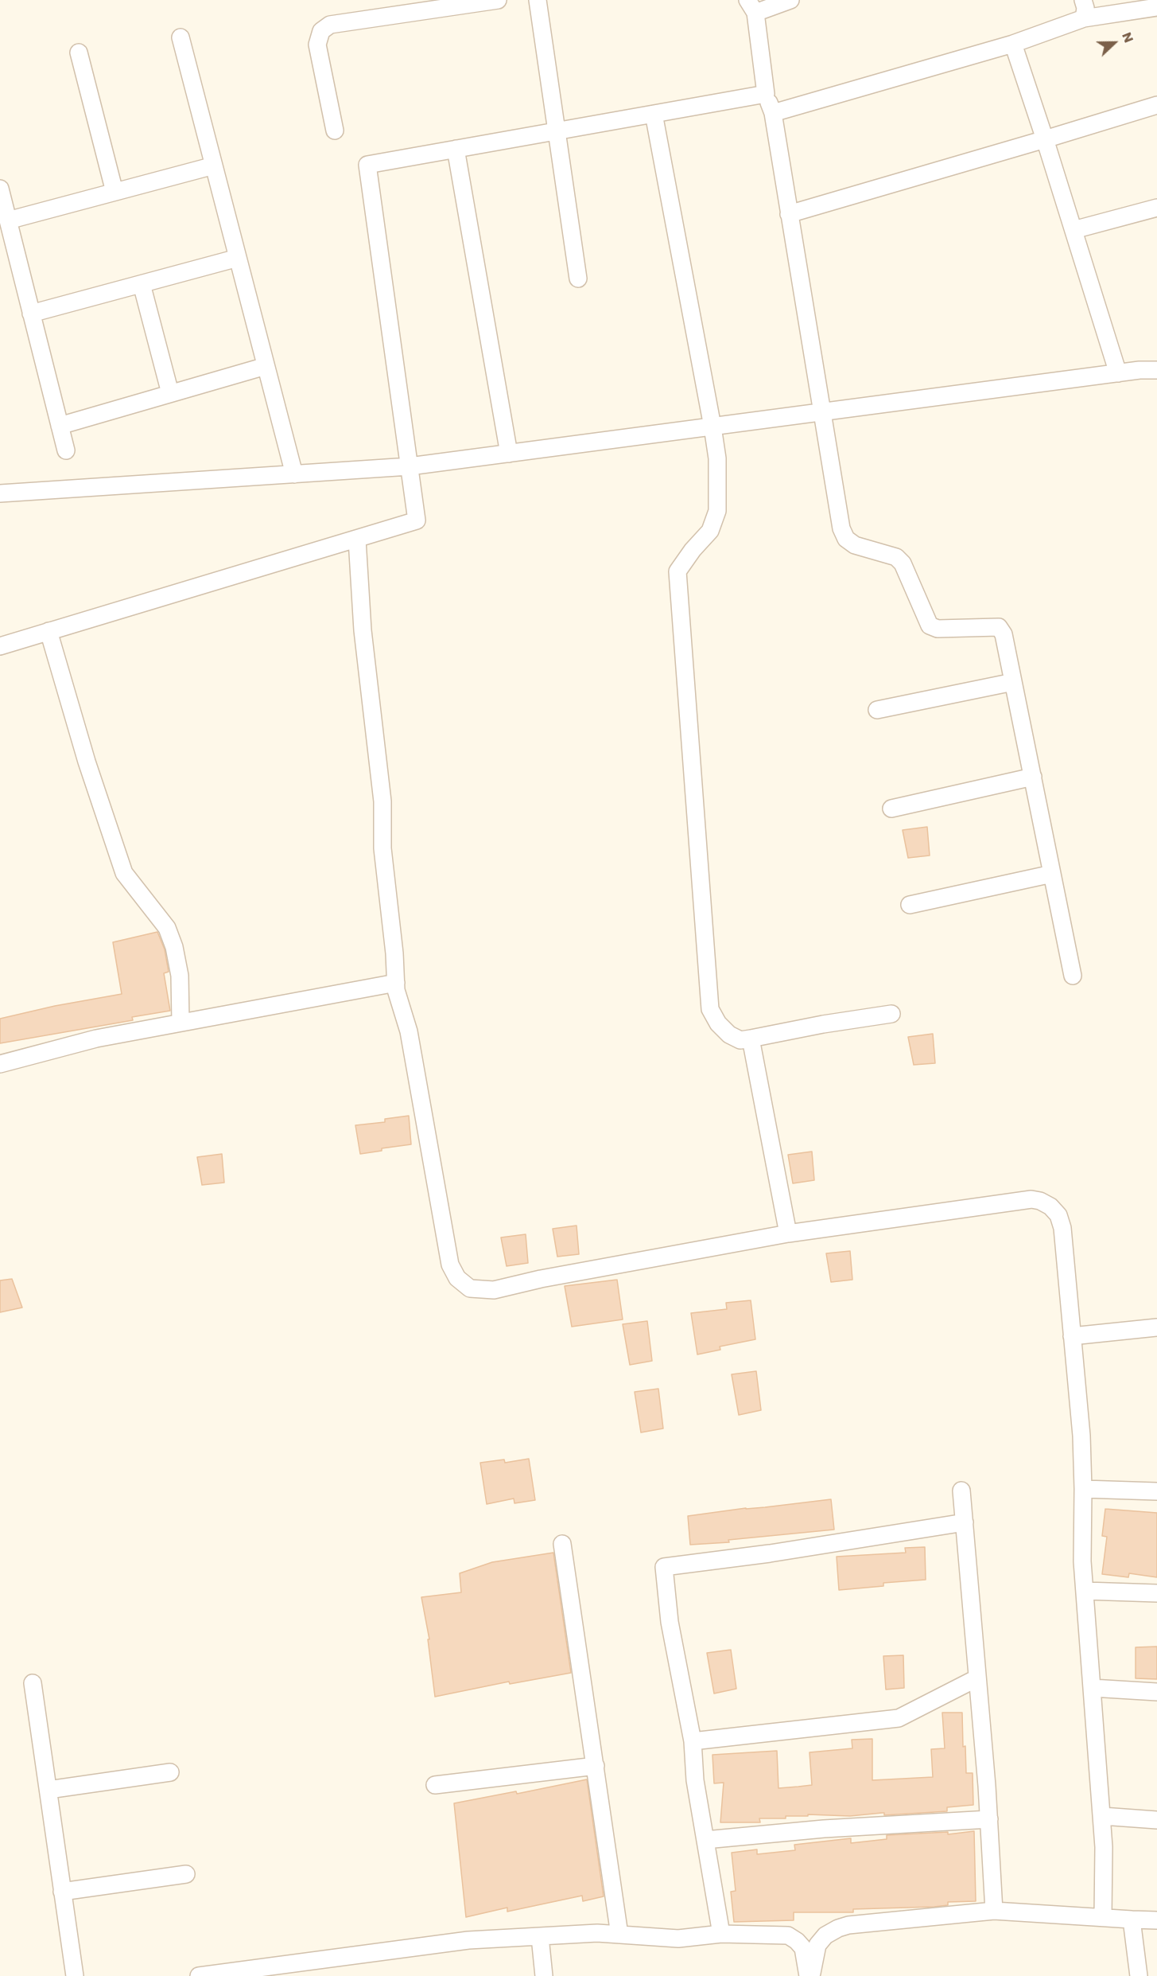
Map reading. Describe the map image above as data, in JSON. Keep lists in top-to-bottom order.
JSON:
{
  "north": "right"
}
